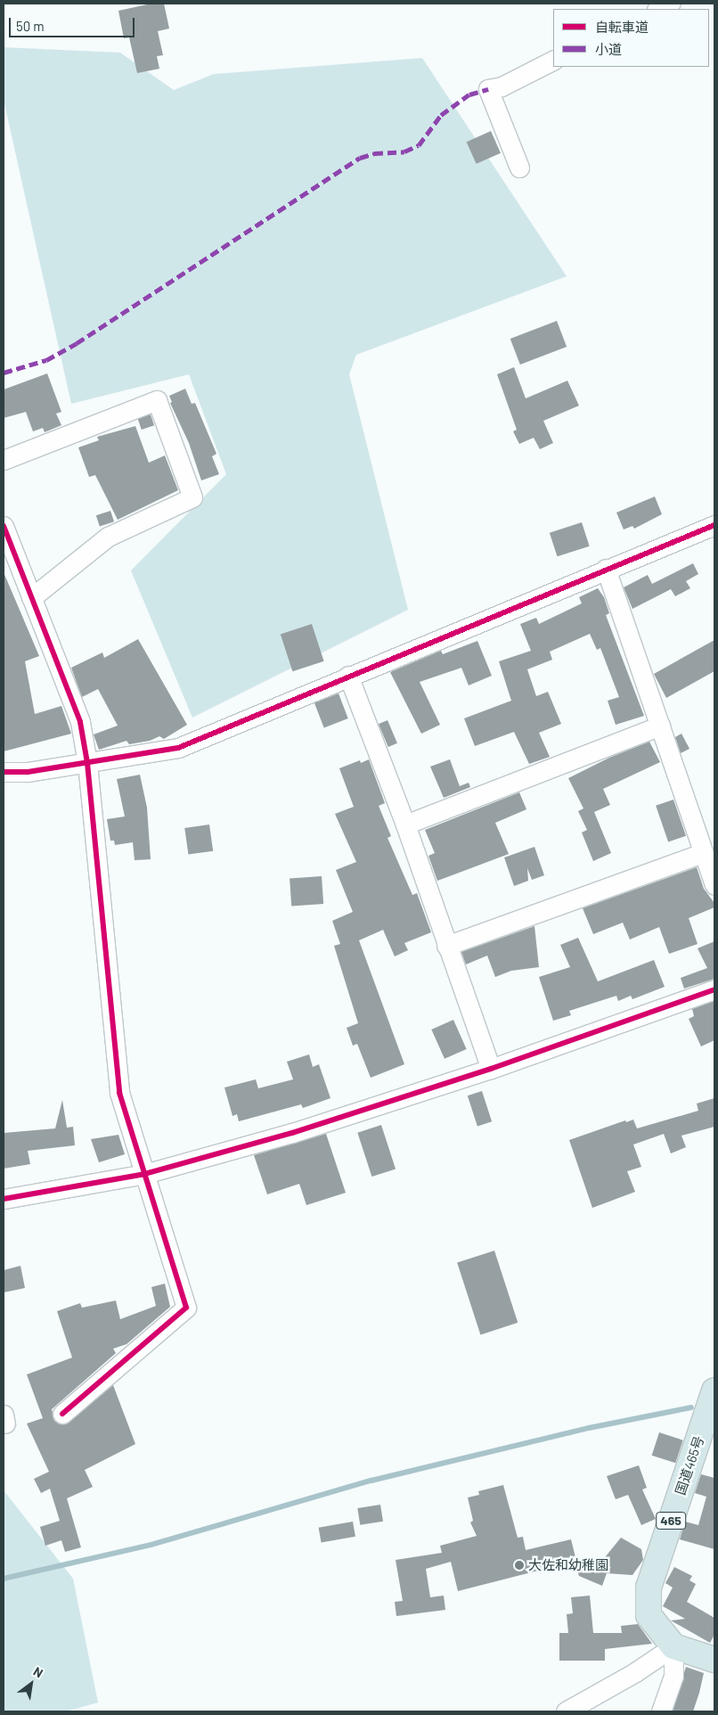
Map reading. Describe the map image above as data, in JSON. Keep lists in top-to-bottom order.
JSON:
{
  "streets": {
    "highway": ["国道465号", "465"]
  },
  "places": ["大佐和幼稚園"],
  "legend": ["自転車道", "小道"],
  "scale_bar": "50 m",
  "north": "top right"
}
